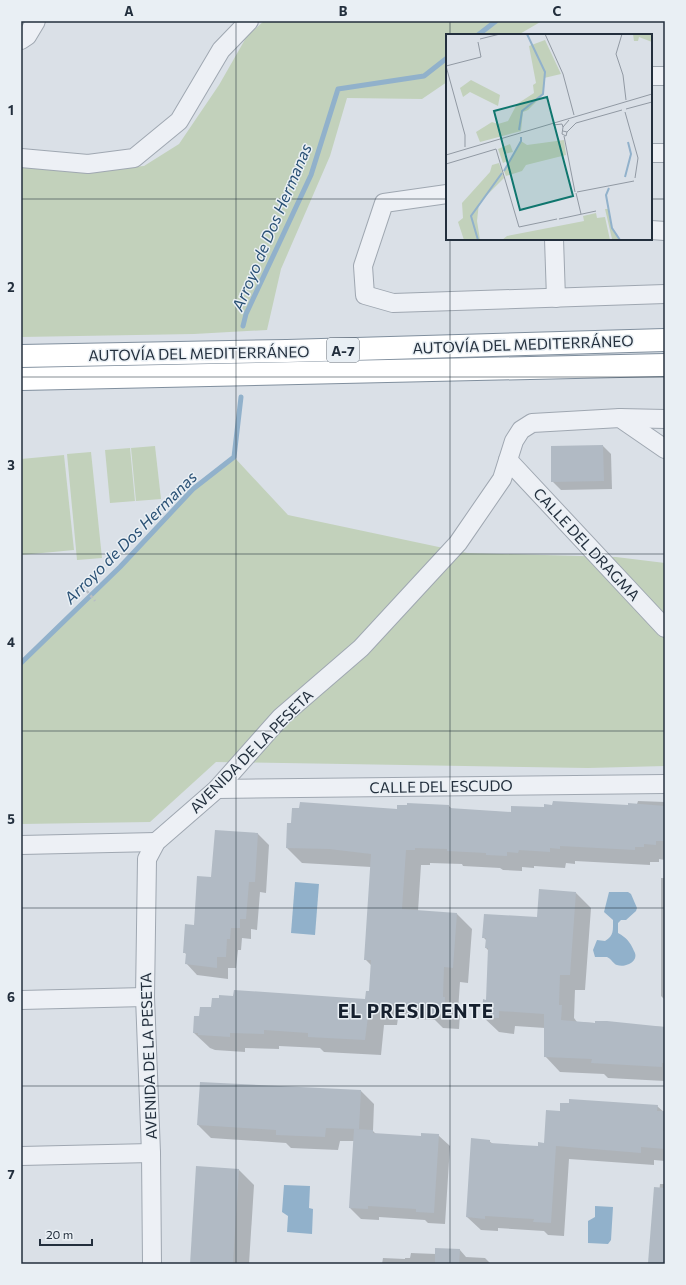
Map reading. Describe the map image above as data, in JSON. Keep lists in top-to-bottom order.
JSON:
{
  "streets": {
    "highway": ["AUTOVÍA DEL MEDITERRÁNEO", "A-7"],
    "street": ["CALLE DEL DRAGMA", "AVENIDA DE LA PESETA", "CALLE DEL ESCUDO"]
  },
  "crossings": [
    ["CALLE DEL DRAGMA", "AVENIDA DE LA PESETA"],
    ["AVENIDA DE LA PESETA", "CALLE DEL ESCUDO"]
  ],
  "districts": ["EL PRESIDENTE"],
  "water": ["Arroyo de Dos Hermanas"],
  "scale_bar": "20 m",
  "grid": {
    "columns": ["A", "B", "C"],
    "rows": [
      "1",
      "2",
      "3",
      "4",
      "5",
      "6",
      "7"
    ]
  }
}
